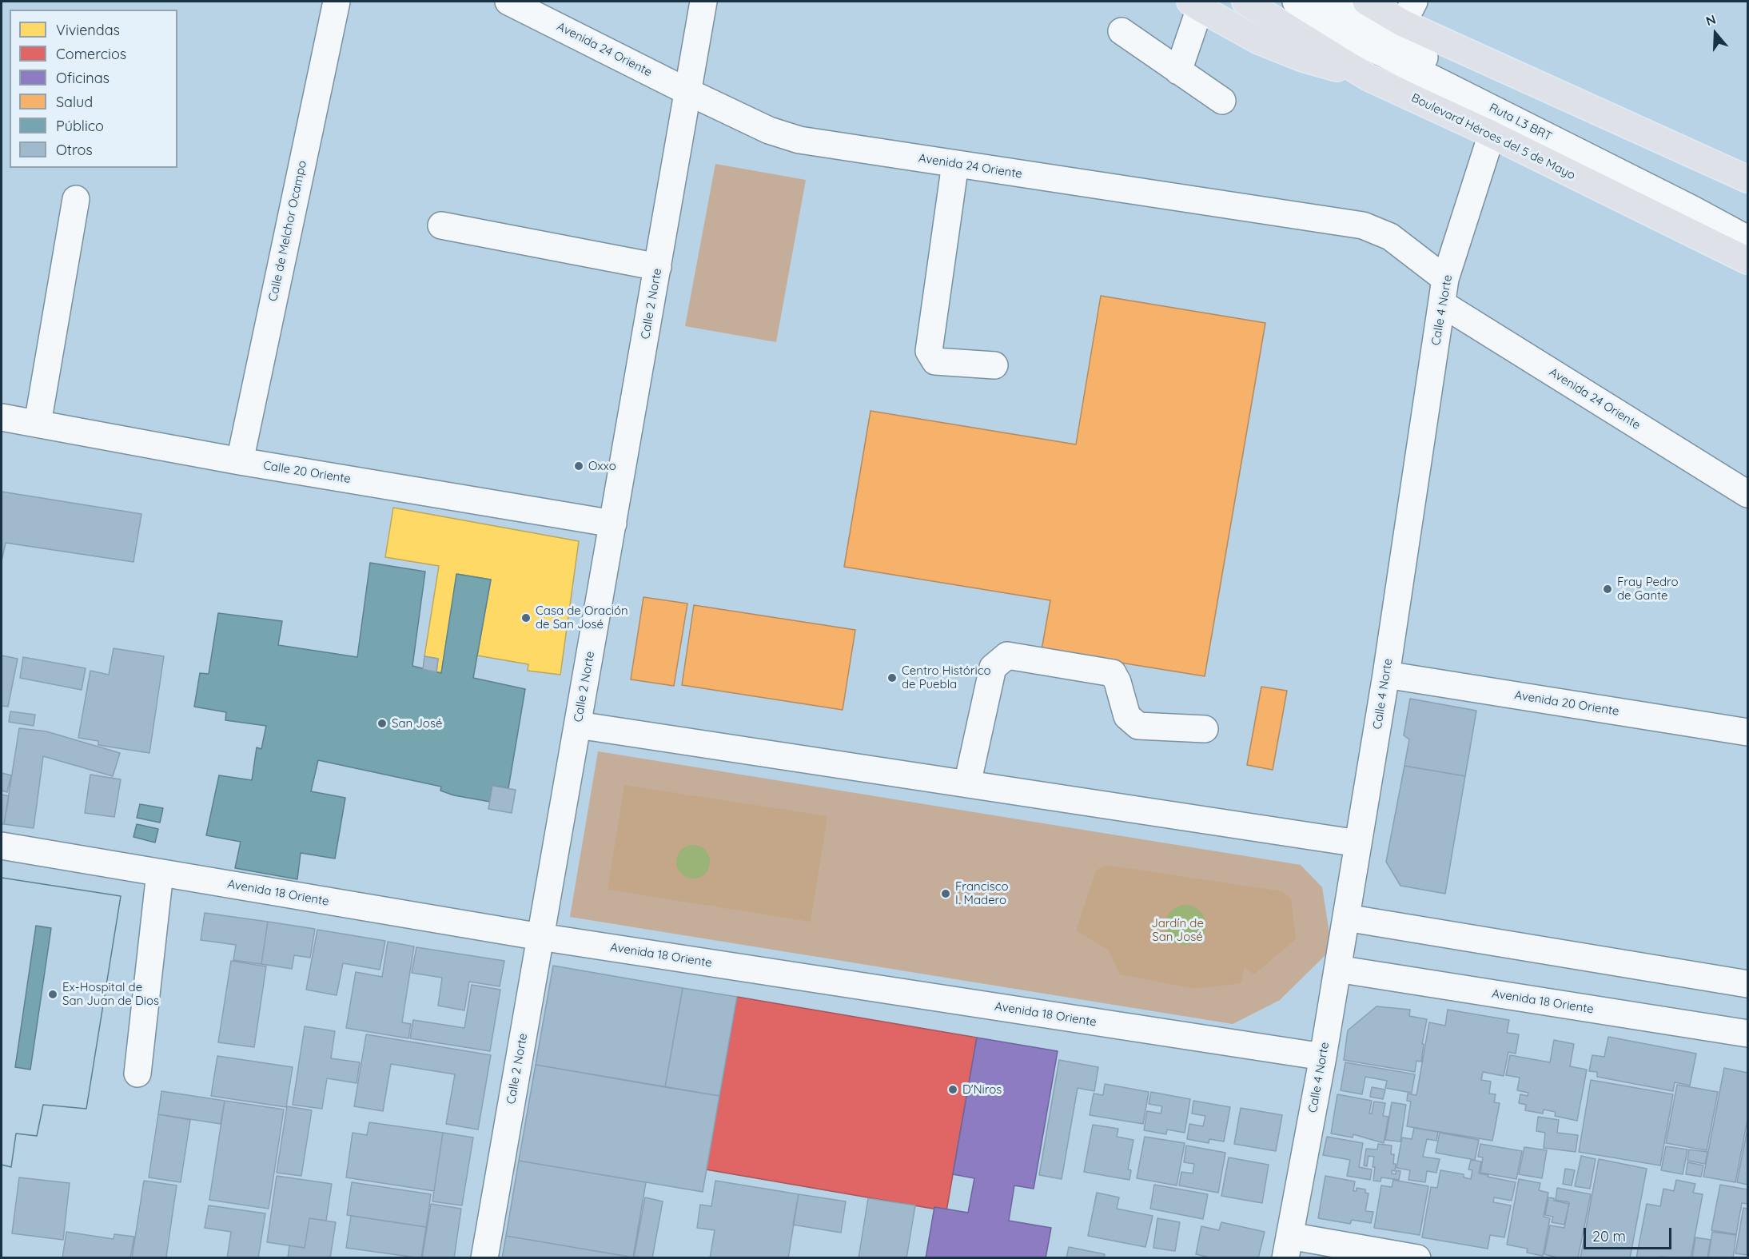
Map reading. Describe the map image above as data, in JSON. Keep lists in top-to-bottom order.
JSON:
{
  "streets": {
    "main road": ["Boulevard Héroes del 5 de Mayo"],
    "street": [
      "Avenida 24 Oriente",
      "Ruta L3 BRT",
      "Calle de Melchor Ocampo",
      "Calle 2 Norte",
      "Calle 4 Norte",
      "Calle 20 Oriente",
      "Avenida 20 Oriente",
      "Avenida 18 Oriente"
    ]
  },
  "crossings": [
    ["Avenida 24 Oriente", "Calle 2 Norte"],
    ["Avenida 24 Oriente", "Calle 4 Norte"],
    ["Boulevard Héroes del 5 de Mayo", "Calle 4 Norte"],
    ["Calle de Melchor Ocampo", "Calle 20 Oriente"],
    ["Calle 2 Norte", "Calle 20 Oriente"],
    ["Calle 2 Norte", "Avenida 18 Oriente"],
    ["Calle 4 Norte", "Avenida 20 Oriente"],
    ["Calle 4 Norte", "Avenida 18 Oriente"]
  ],
  "parks": ["Jardín de San José"],
  "places": [
    "Oxxo",
    "Fray Pedro de Gante",
    "Casa de Oración de San José",
    "Centro Histórico de Puebla",
    "San José",
    "Francisco I. Madero",
    "Ex-Hospital de San Juan de Dios",
    "D'Niros"
  ],
  "legend": [
    "Viviendas",
    "Comercios",
    "Oficinas",
    "Salud",
    "Público",
    "Otros"
  ],
  "scale_bar": "20 m",
  "north": "top"
}
